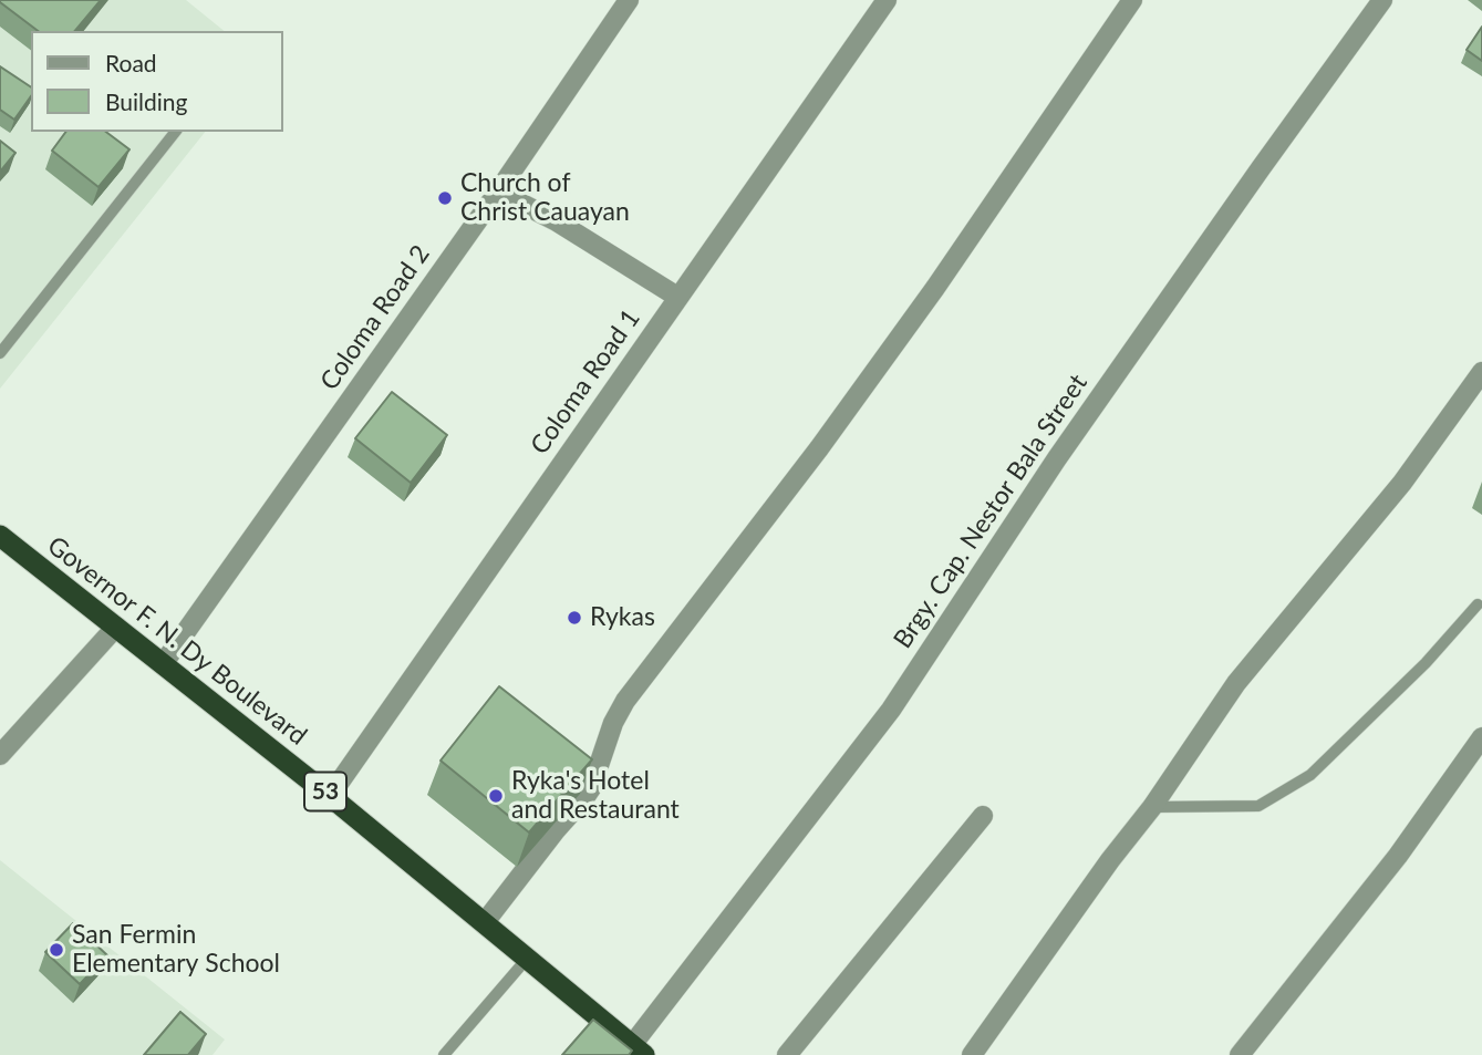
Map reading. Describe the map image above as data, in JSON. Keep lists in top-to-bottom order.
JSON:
{
  "streets": {
    "highway": ["Governor F. N. Dy Boulevard", "53"],
    "street": ["Coloma Road 2", "Coloma Road 1", "Brgy. Cap. Nestor Bala Street"]
  },
  "crossings": [
    ["Coloma Road 2", "Governor F. N. Dy Boulevard"],
    ["Coloma Road 1", "Governor F. N. Dy Boulevard"],
    ["Brgy. Cap. Nestor Bala Street", "Governor F. N. Dy Boulevard"]
  ],
  "places": [
    "Church of Christ Cauayan",
    "Rykas",
    "Ryka's Hotel and Restaurant",
    "San Fermin Elementary School"
  ],
  "legend": ["Road", "Building"]
}
